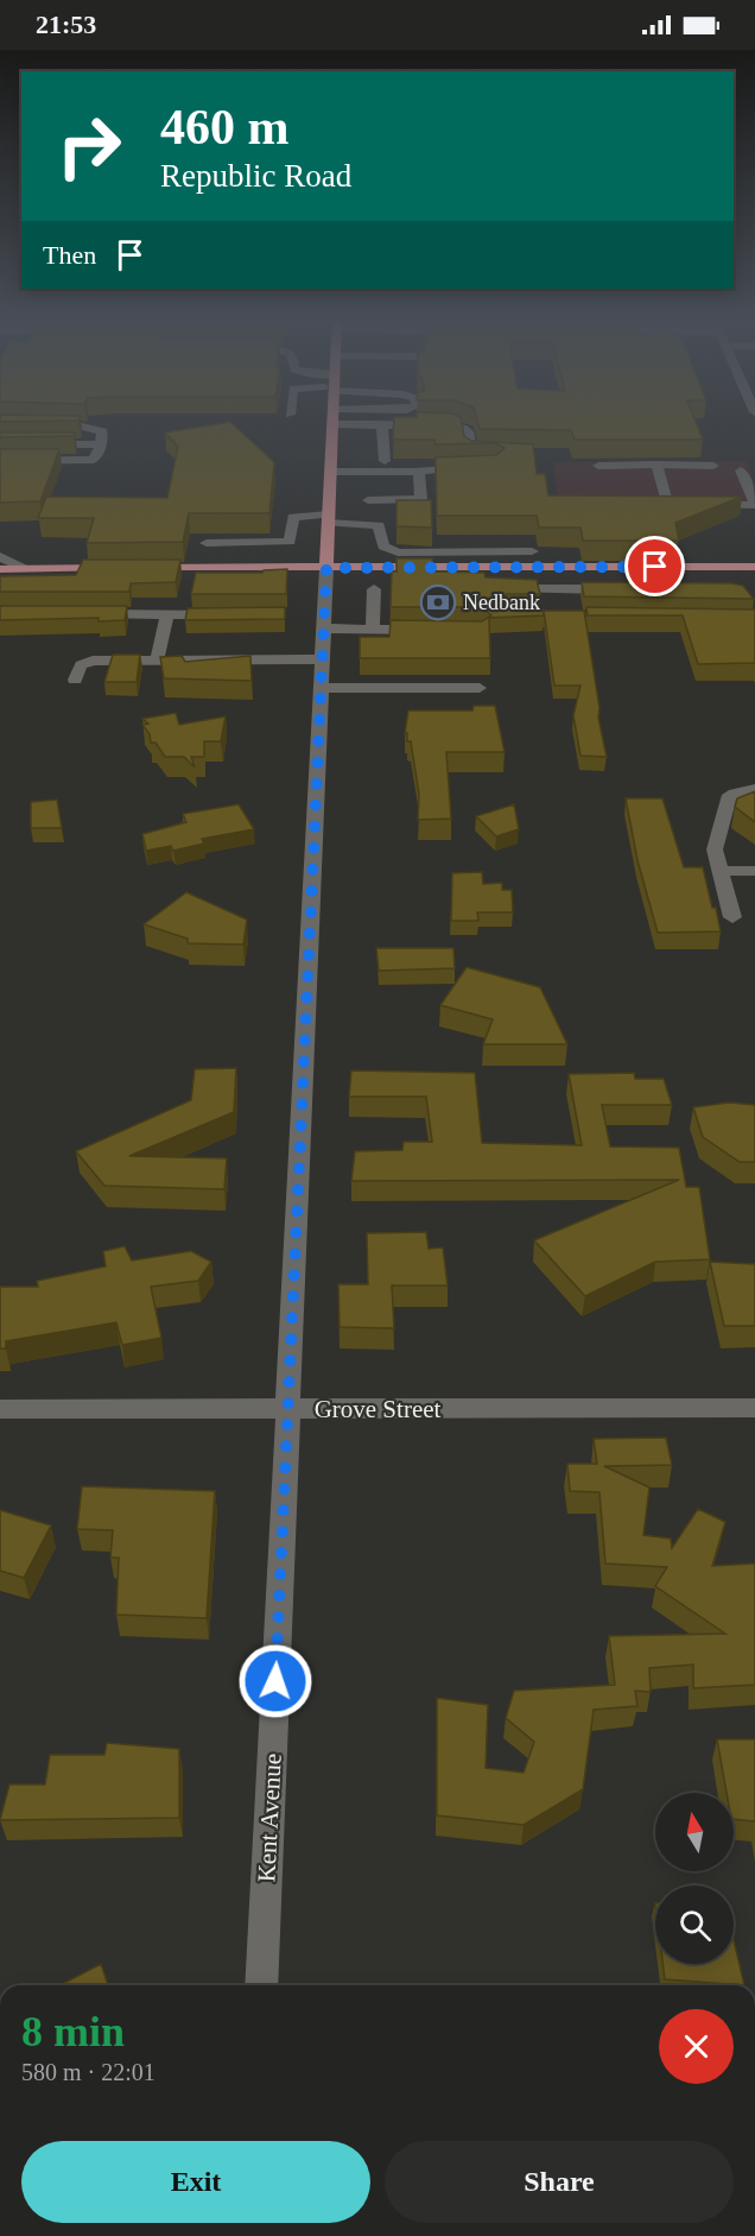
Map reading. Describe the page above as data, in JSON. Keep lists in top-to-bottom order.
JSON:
{
  "streets": {
    "main road": ["Kent Avenue"],
    "street": ["Grove Street"]
  },
  "crossings": [
    ["Grove Street", "Kent Avenue"]
  ],
  "places": {
    "bank": ["Nedbank"]
  },
  "north": "top",
  "page": {
    "status": "21:53",
    "turn": ["460 m", "Republic Road"],
    "then": "Then",
    "heading": ["8 min", "580 m · 22:01"],
    "buttons": ["Exit", "Share"]
  }
}
